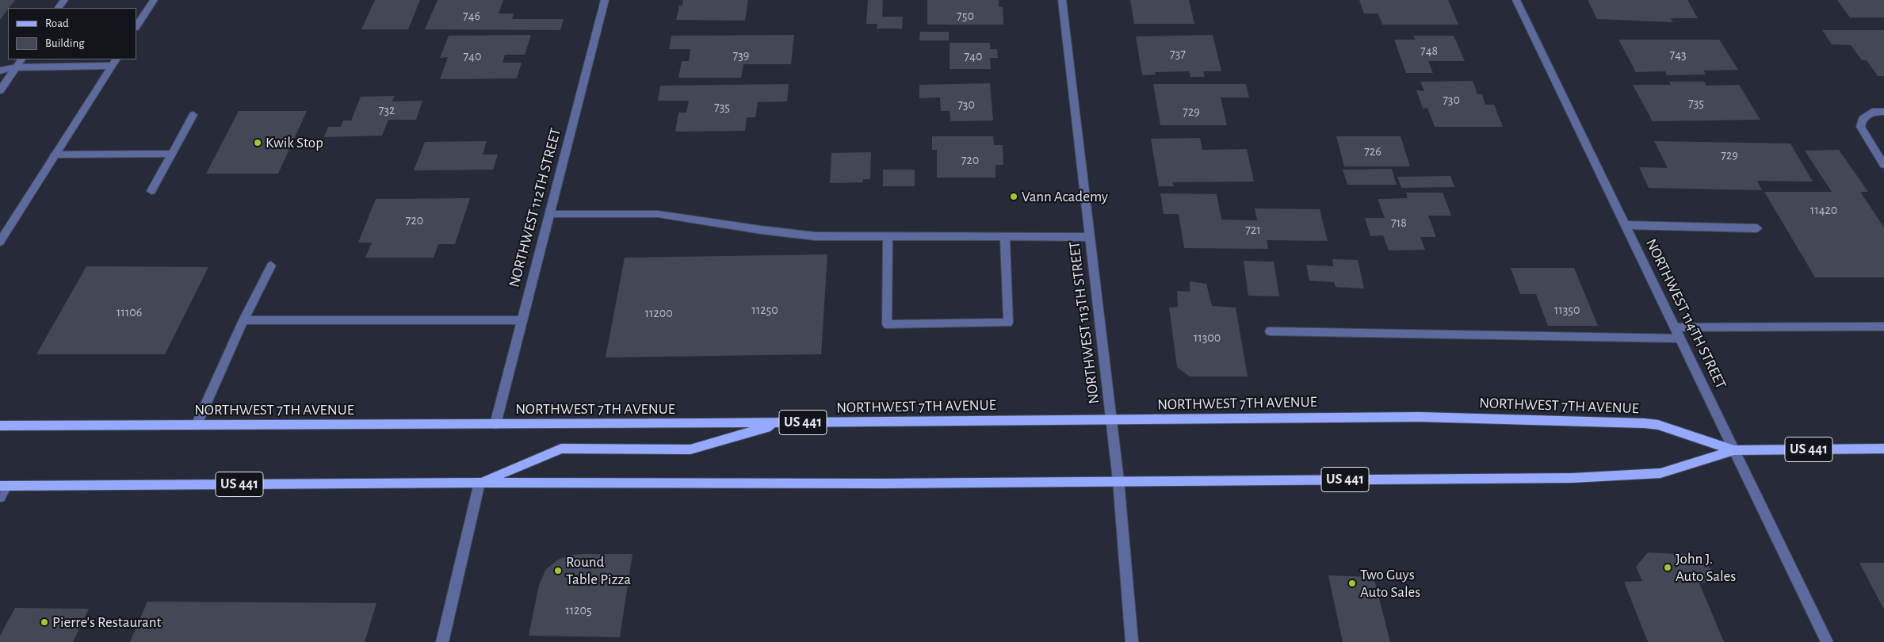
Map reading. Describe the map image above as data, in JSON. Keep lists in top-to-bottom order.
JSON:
{
  "streets": {
    "main road": ["NORTHWEST 7TH AVENUE", "US 441"],
    "street": ["NORTHWEST 112TH STREET", "NORTHWEST 114TH STREET", "NORTHWEST 113TH STREET"]
  },
  "crossings": [
    ["NORTHWEST 112TH STREET", "NORTHWEST 7TH AVENUE"],
    ["NORTHWEST 114TH STREET", "NORTHWEST 7TH AVENUE"],
    ["NORTHWEST 113TH STREET", "NORTHWEST 7TH AVENUE"]
  ],
  "places": [
    "Kwik Stop",
    "Vann Academy",
    "John J. Auto Sales",
    "Round Table Pizza",
    "Two Guys Auto Sales",
    "Pierre's Restaurant"
  ],
  "house_numbers": [
    "746",
    "750",
    "748",
    "737",
    "743",
    "739",
    "740",
    "740",
    "730",
    "735",
    "730",
    "735",
    "732",
    "729",
    "726",
    "729",
    "720",
    "11420",
    "720",
    "718",
    "721",
    "11250",
    "11350",
    "11106",
    "11200",
    "11300",
    "11205"
  ],
  "legend": ["Road", "Building"]
}
